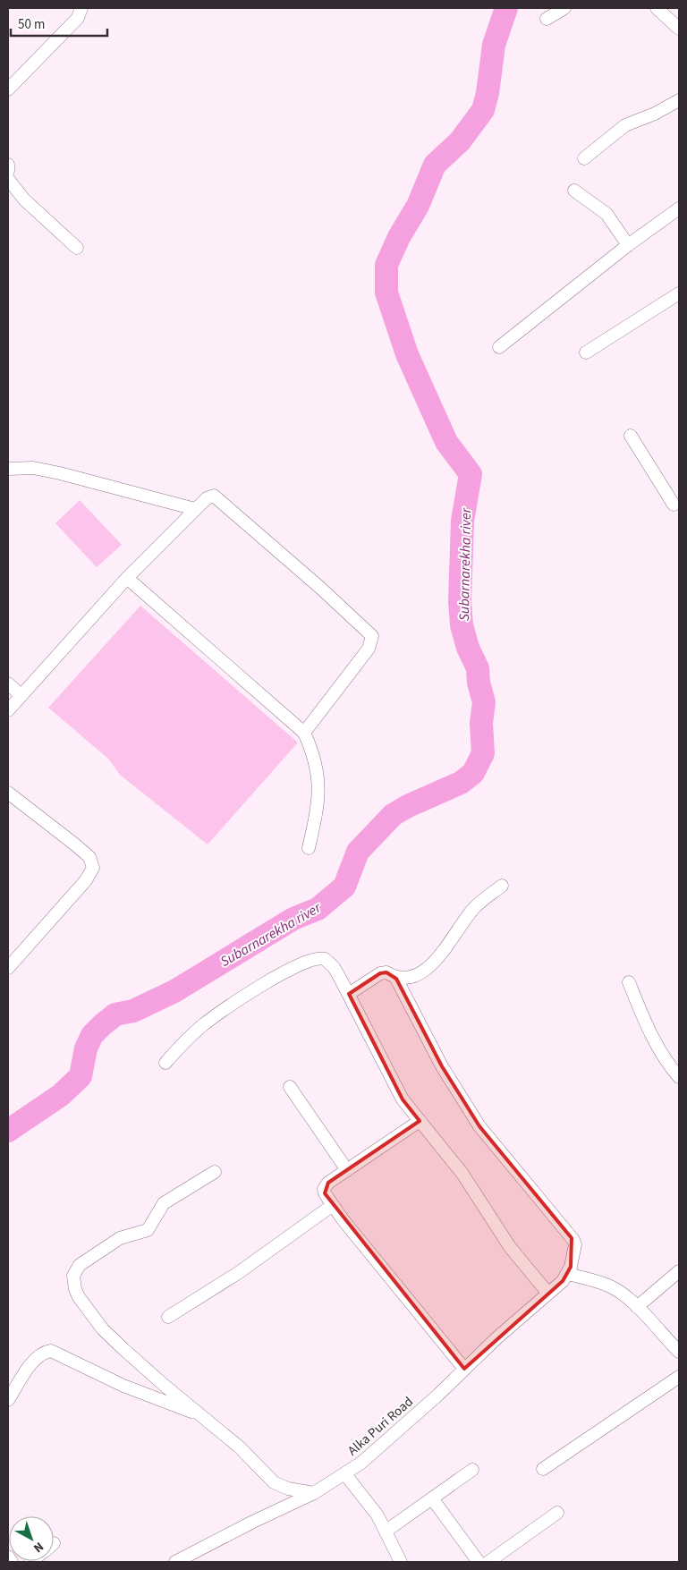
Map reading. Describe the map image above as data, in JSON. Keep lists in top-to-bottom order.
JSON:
{
  "streets": {
    "street": ["Alka Puri Road"]
  },
  "water": ["Subarnarekha river"],
  "scale_bar": "50 m",
  "north": "bottom right"
}
